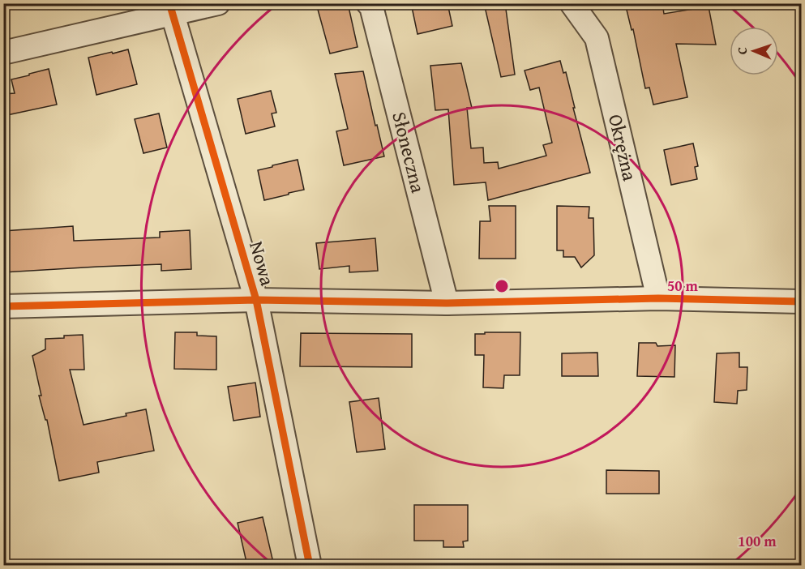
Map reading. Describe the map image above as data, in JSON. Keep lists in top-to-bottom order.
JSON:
{
  "streets": {
    "street": ["Okrężna", "Słoneczna", "Nowa"]
  },
  "north": "left",
  "rings": ["50 m", "100 m"]
}
